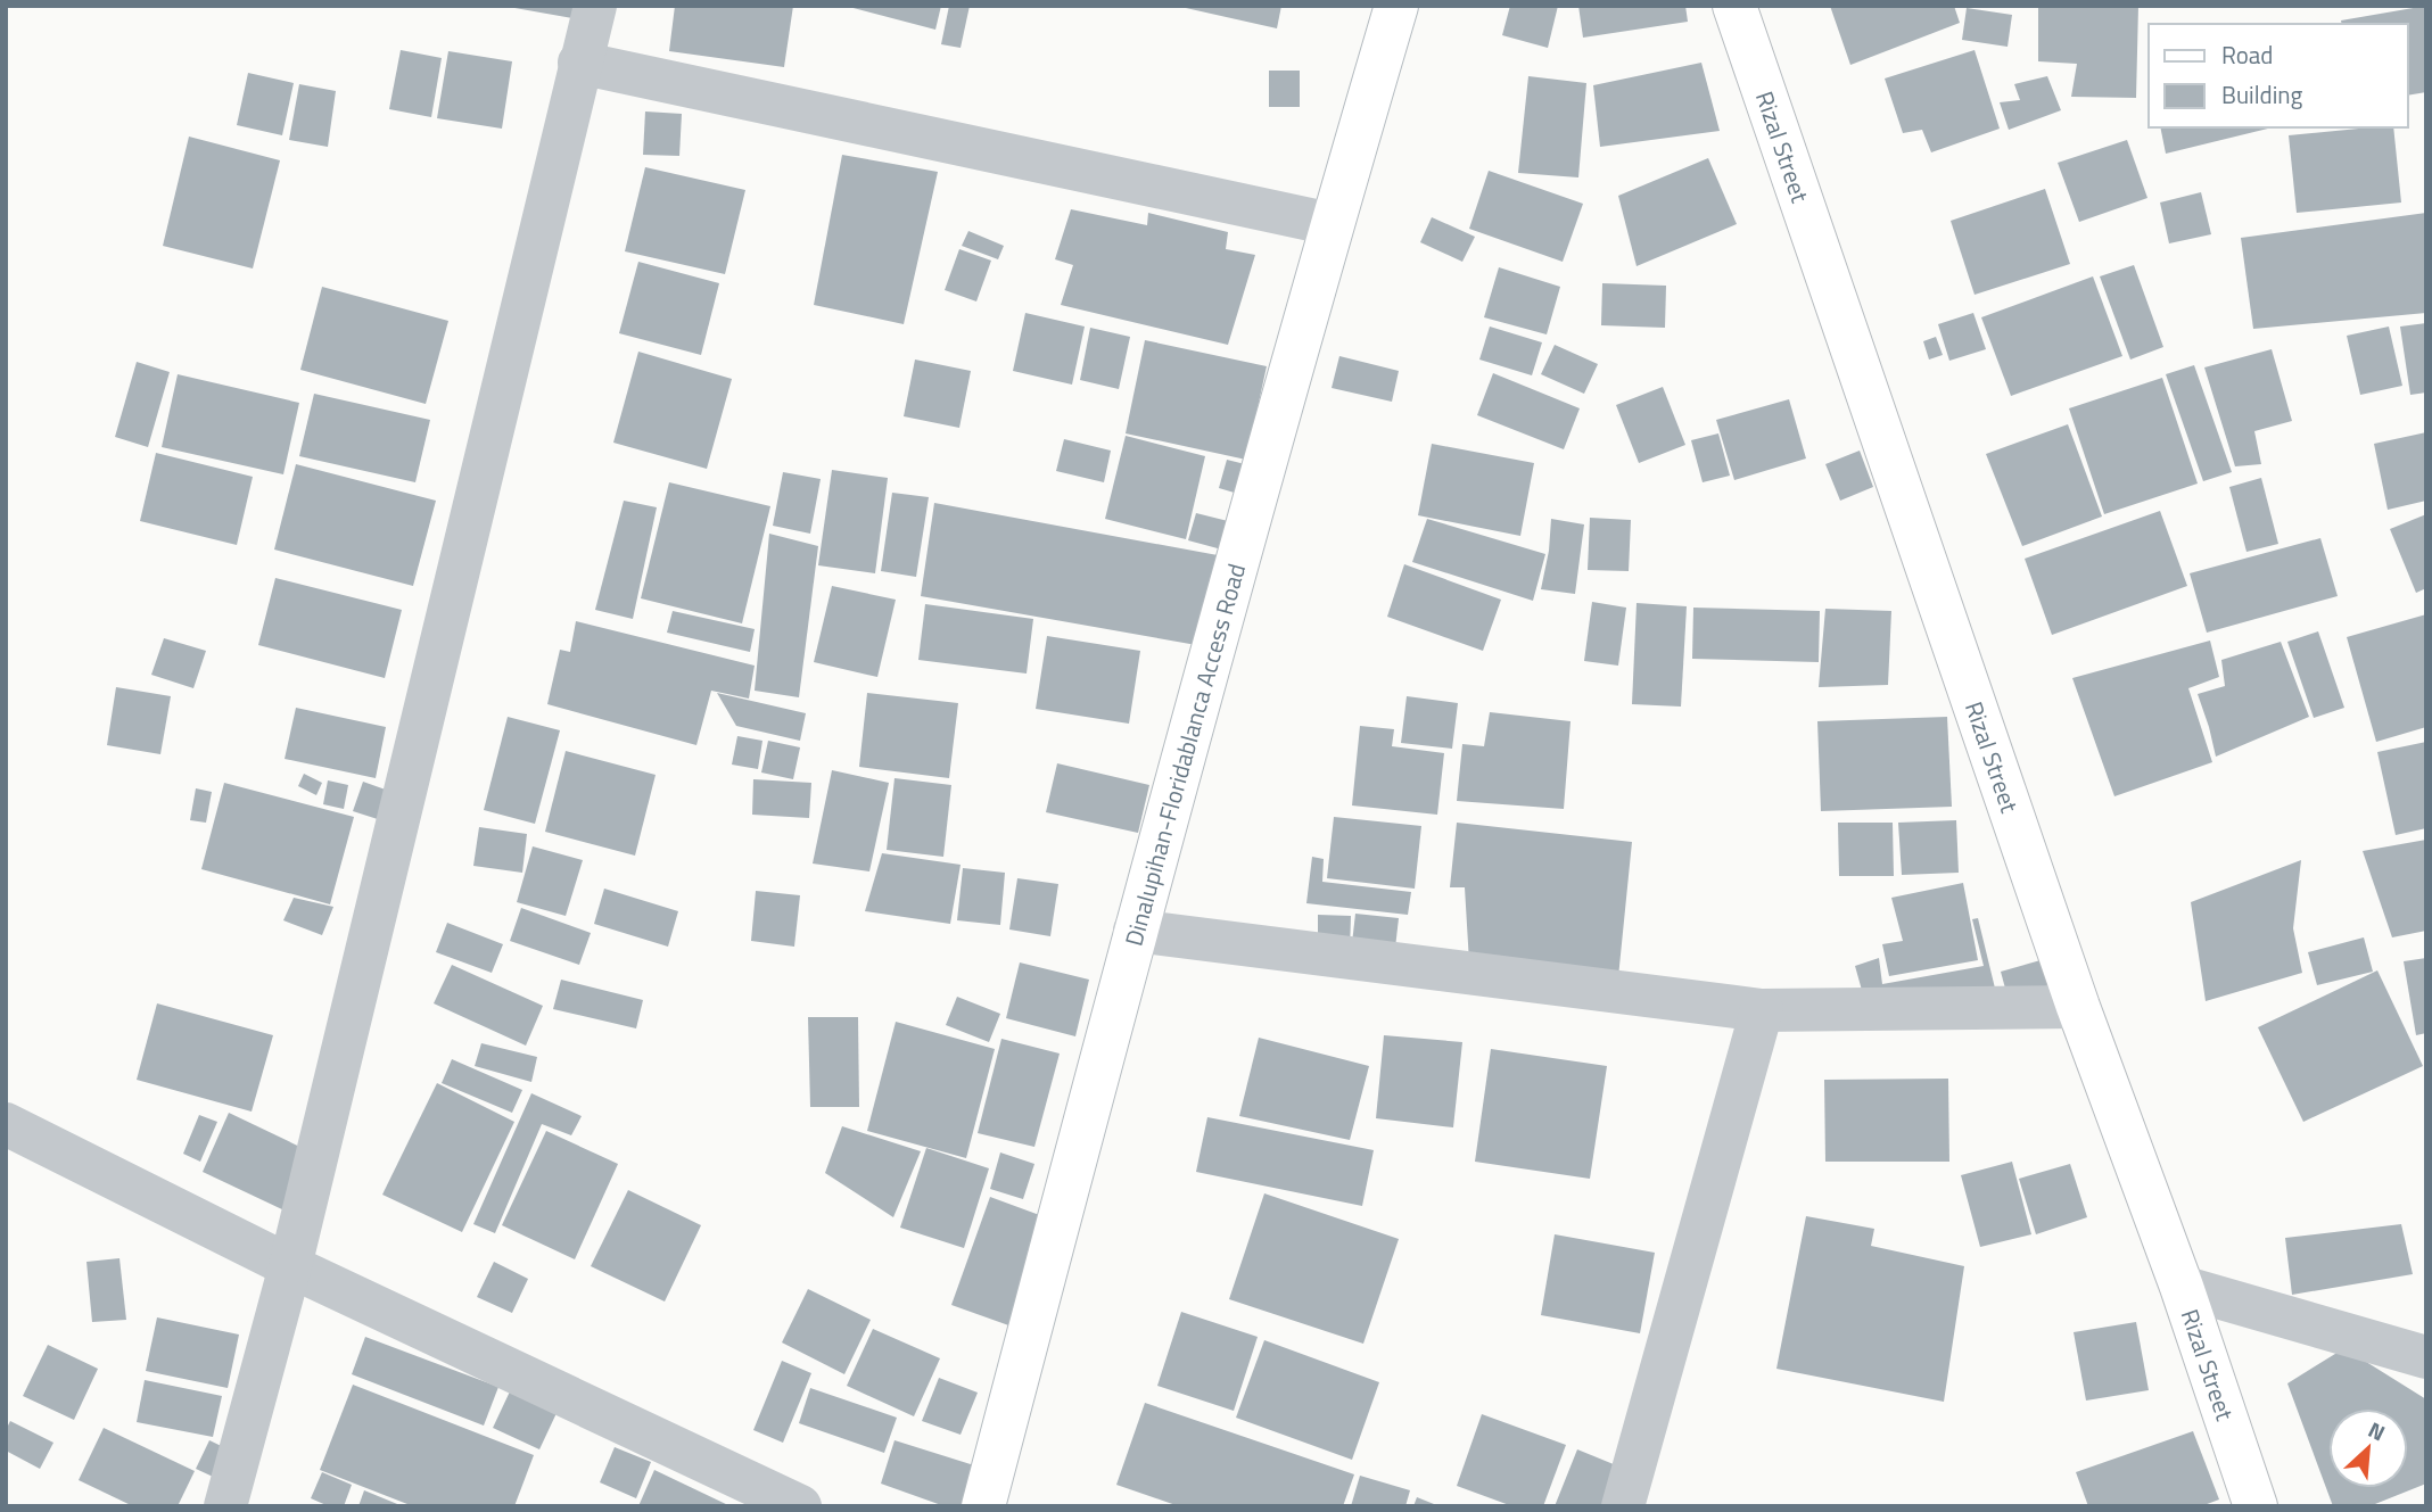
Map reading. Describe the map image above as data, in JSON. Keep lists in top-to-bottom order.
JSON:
{
  "streets": {
    "main road": ["Rizal Street", "Dinalupihan-Floridablanca Access Road"]
  },
  "legend": ["Road", "Building"],
  "north": "top right"
}
